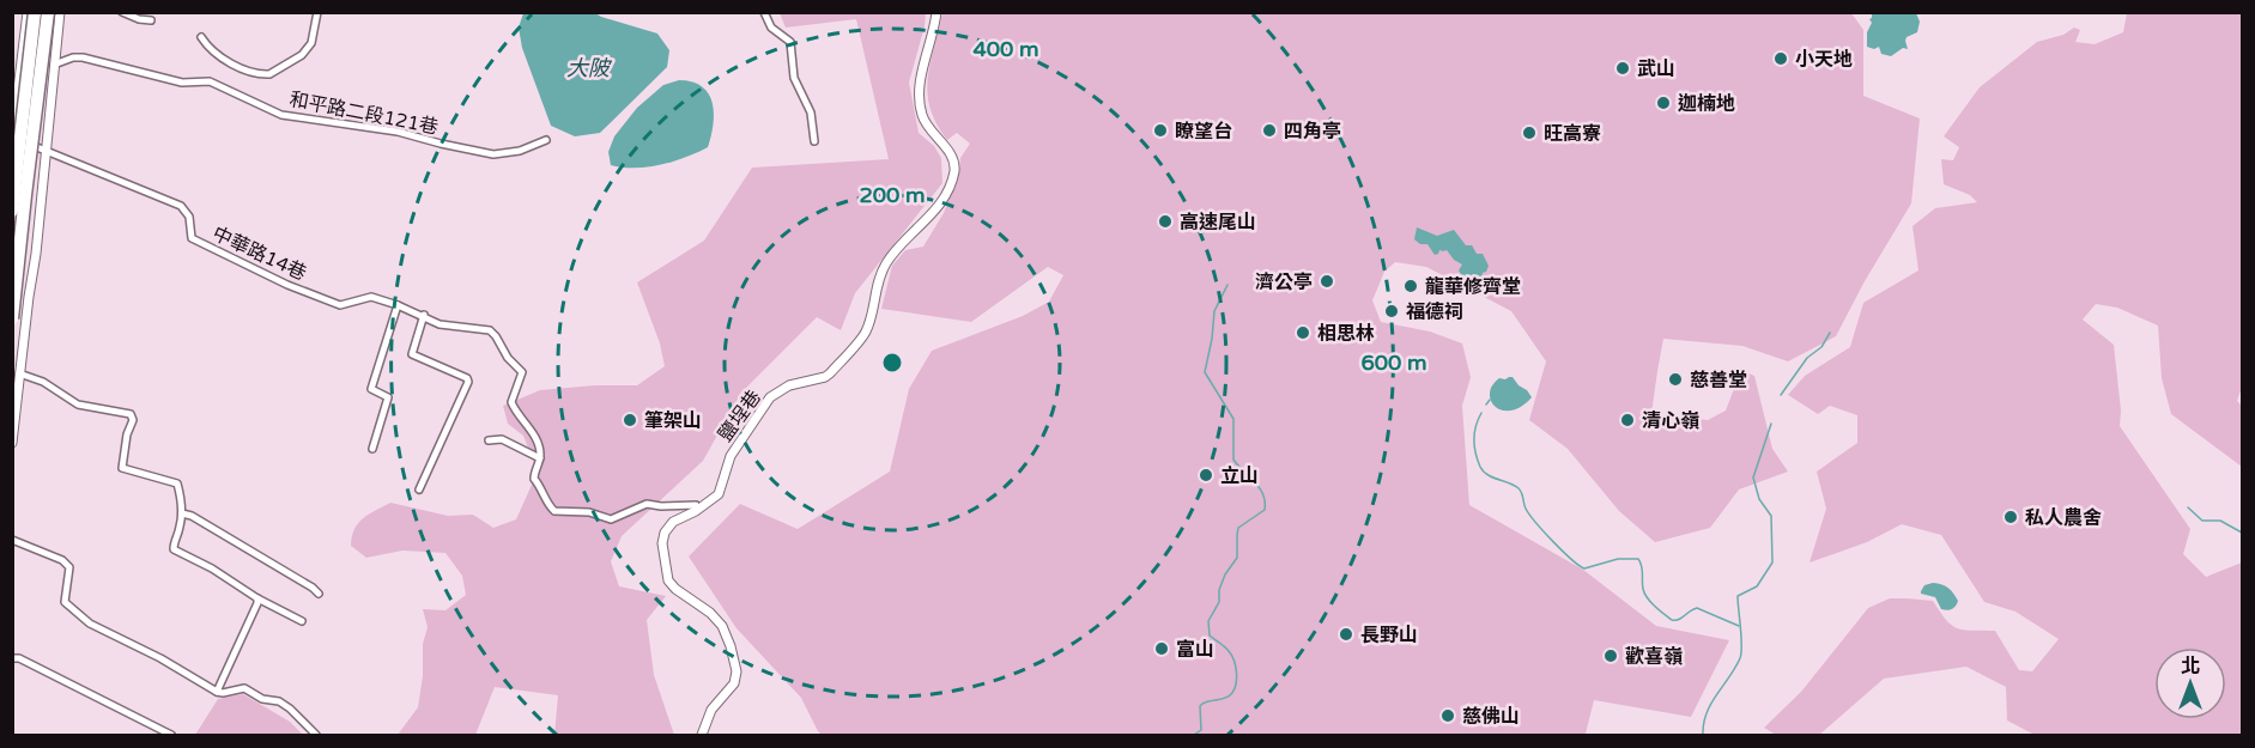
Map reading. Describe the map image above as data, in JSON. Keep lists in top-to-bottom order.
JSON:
{
  "streets": {
    "street": ["和平路二段121巷", "中華路14巷", "鹽埕巷"]
  },
  "crossings": [
    ["中華路14巷", "鹽埕巷"]
  ],
  "water": ["大陂"],
  "places": [
    "小天地",
    "武山",
    "迦楠地",
    "瞭望台",
    "四角亭",
    "旺高寮",
    "高速尾山",
    "濟公亭",
    "龍華修齊堂",
    "福德祠",
    "相思林",
    "慈善堂",
    "筆架山",
    "清心嶺",
    "立山",
    "私人農舍",
    "長野山",
    "富山",
    "歡喜嶺",
    "慈佛山"
  ],
  "north": "top",
  "rings": ["400 m", "200 m", "600 m"]
}
